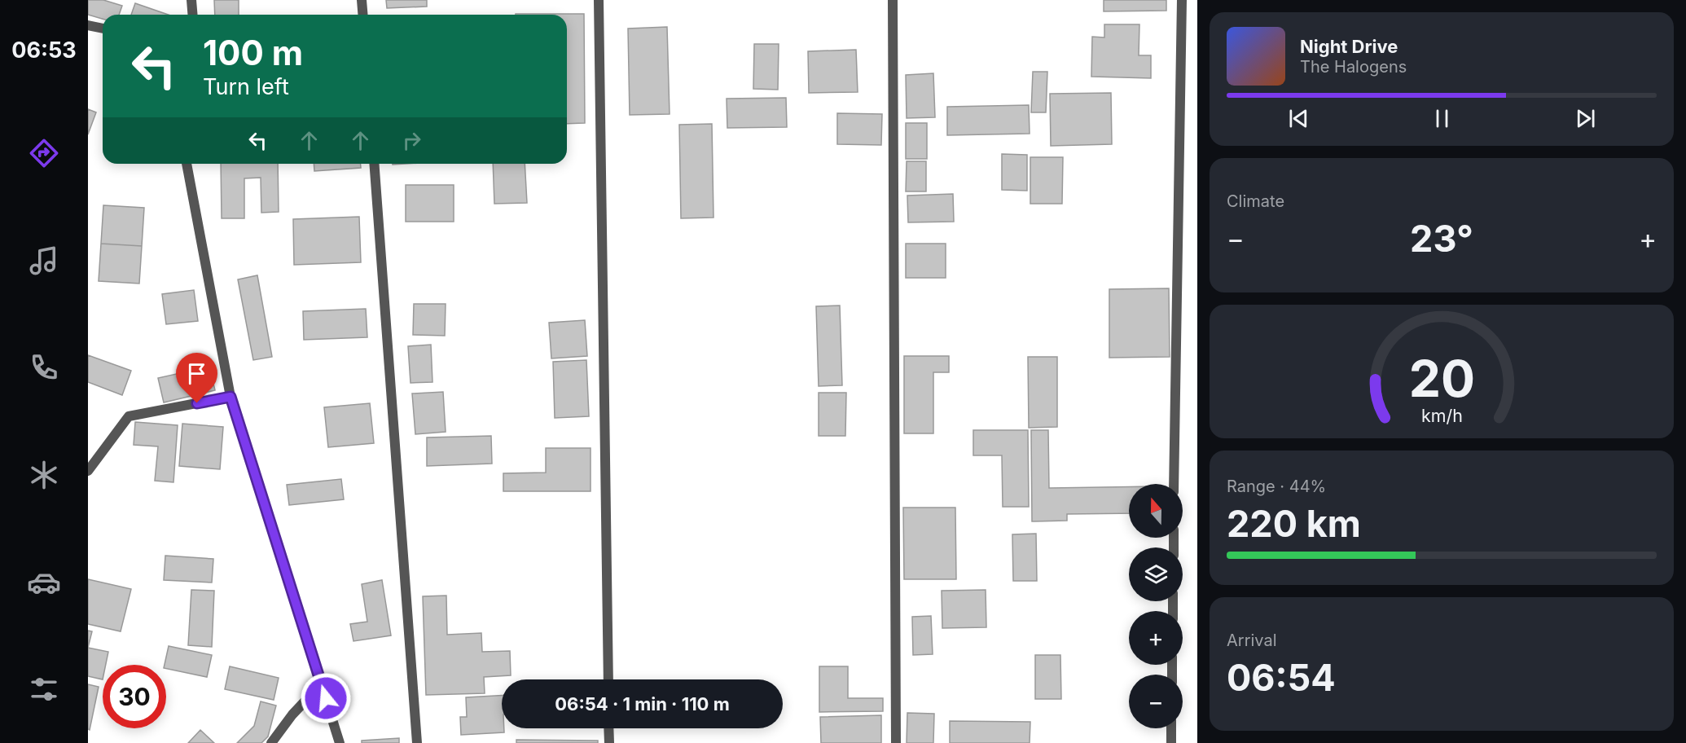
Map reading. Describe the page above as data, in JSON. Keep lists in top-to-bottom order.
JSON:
{
  "north": "top",
  "page": {
    "tabs": "06:53",
    "turn": ["100 m", "Turn left"],
    "song": ["Night Drive", "The Halogens"],
    "tile": [
      "Climate",
      ["Range · 44%", "220 km"],
      ["Arrival", "06:54"]
    ],
    "heat": ["−", "23°", "+"],
    "map_buttons": ["+", "−"],
    "limit": "30",
    "trip": "06:54 · 1 min · 110 m",
    "gauge": ["20", "km/h"]
  }
}
